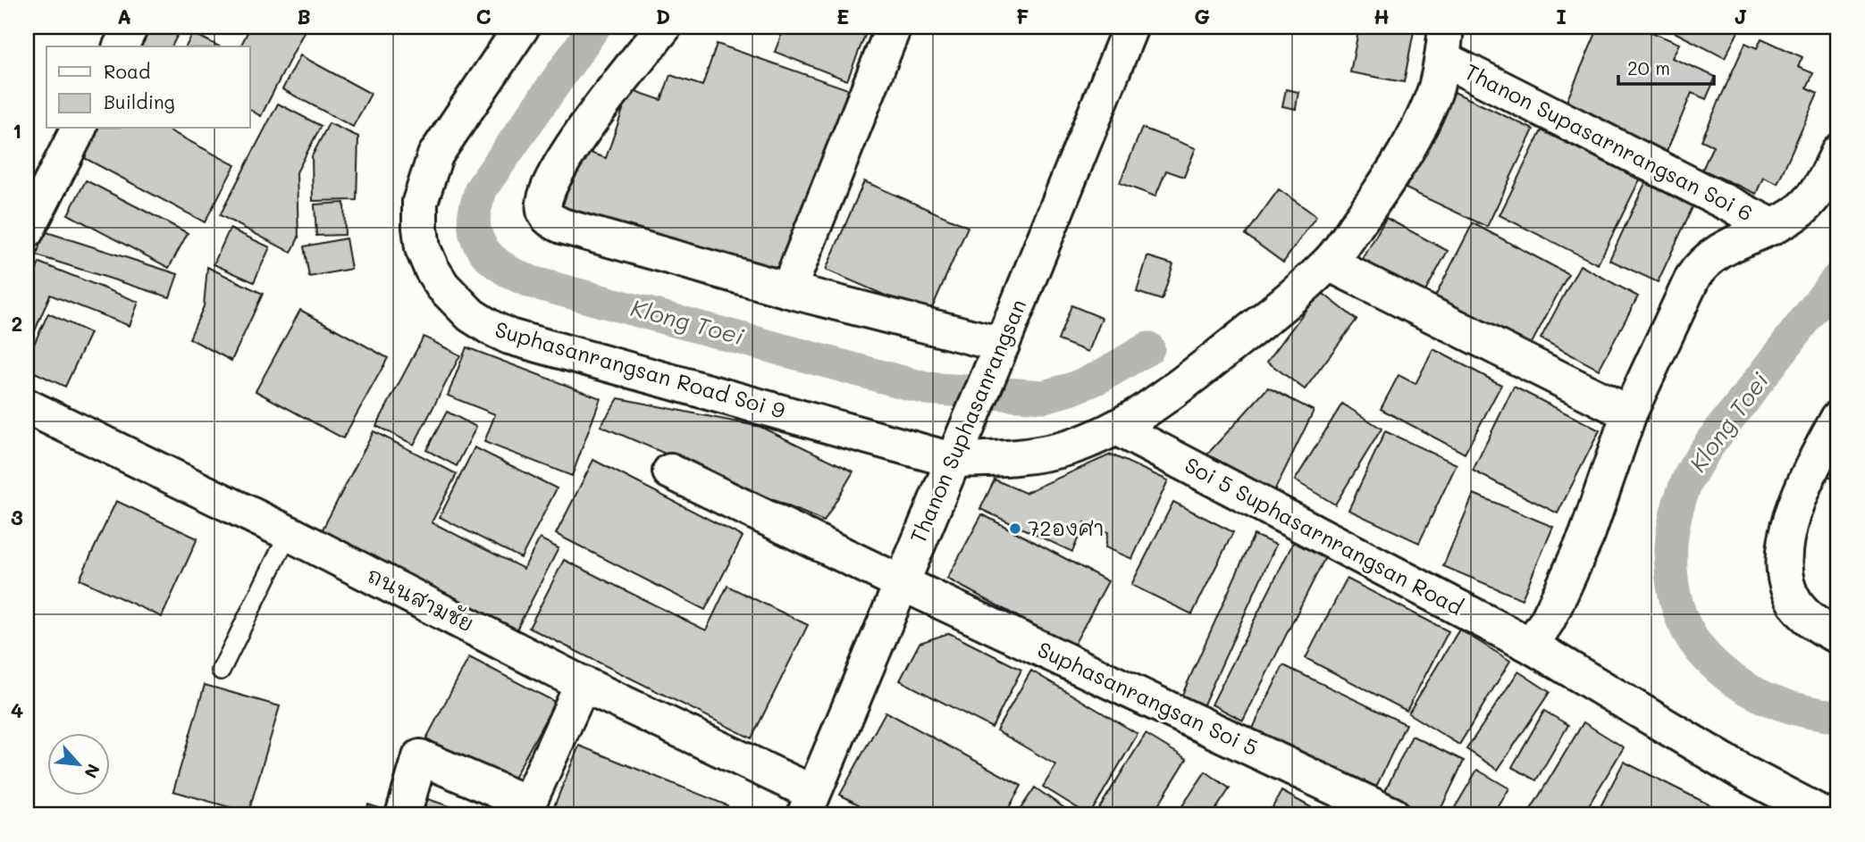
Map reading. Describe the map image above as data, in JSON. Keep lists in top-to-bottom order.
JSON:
{
  "streets": {
    "street": [
      "Thanon Supasarnrangsan Soi 6",
      "Suphasanrangsan Road Soi 9",
      "Thanon Suphasanrangsan",
      "Soi 5 Suphasarnrangsan Road",
      "ถนนสามชัย",
      "Suphasanrangsan Soi 5"
    ]
  },
  "crossings": [
    ["Thanon Supasarnrangsan Soi 6", "Suphasanrangsan Road Soi 9"],
    ["Suphasanrangsan Road Soi 9", "Thanon Suphasanrangsan"],
    ["Suphasanrangsan Road Soi 9", "Soi 5 Suphasarnrangsan Road"],
    ["Thanon Suphasanrangsan", "ถนนสามชัย"],
    ["Thanon Suphasanrangsan", "Suphasanrangsan Soi 5"]
  ],
  "water": ["Klong Toei"],
  "places": ["72องศา"],
  "legend": ["Road", "Building"],
  "scale_bar": "20 m",
  "north": "bottom right",
  "grid": {
    "columns": [
      "A",
      "B",
      "C",
      "D",
      "E",
      "F",
      "G",
      "H",
      "I",
      "J"
    ],
    "rows": [
      "1",
      "2",
      "3",
      "4"
    ]
  }
}
